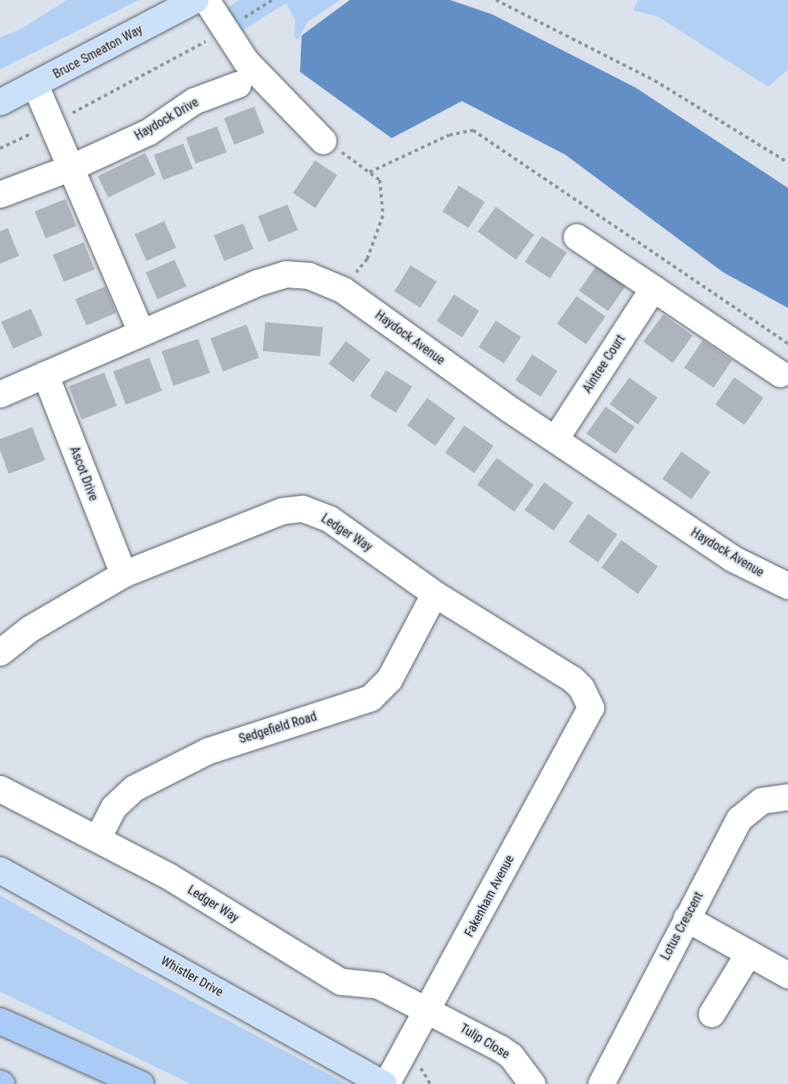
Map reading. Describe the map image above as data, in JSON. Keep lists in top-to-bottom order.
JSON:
{
  "streets": {
    "main road": ["Bruce Smeaton Way", "Whistler Drive"],
    "street": [
      "Haydock Drive",
      "Haydock Avenue",
      "Aintree Court",
      "Ascot Drive",
      "Ledger Way",
      "Sedgefield Road",
      "Fakenham Avenue",
      "Lotus Crescent",
      "Tulip Close"
    ]
  },
  "crossings": [
    ["Haydock Avenue", "Aintree Court"],
    ["Haydock Avenue", "Ascot Drive"],
    ["Ascot Drive", "Ledger Way"],
    ["Ledger Way", "Sedgefield Road"],
    ["Ledger Way", "Fakenham Avenue"],
    ["Ledger Way", "Tulip Close"],
    ["Fakenham Avenue", "Whistler Drive"],
    ["Fakenham Avenue", "Tulip Close"]
  ]
}
